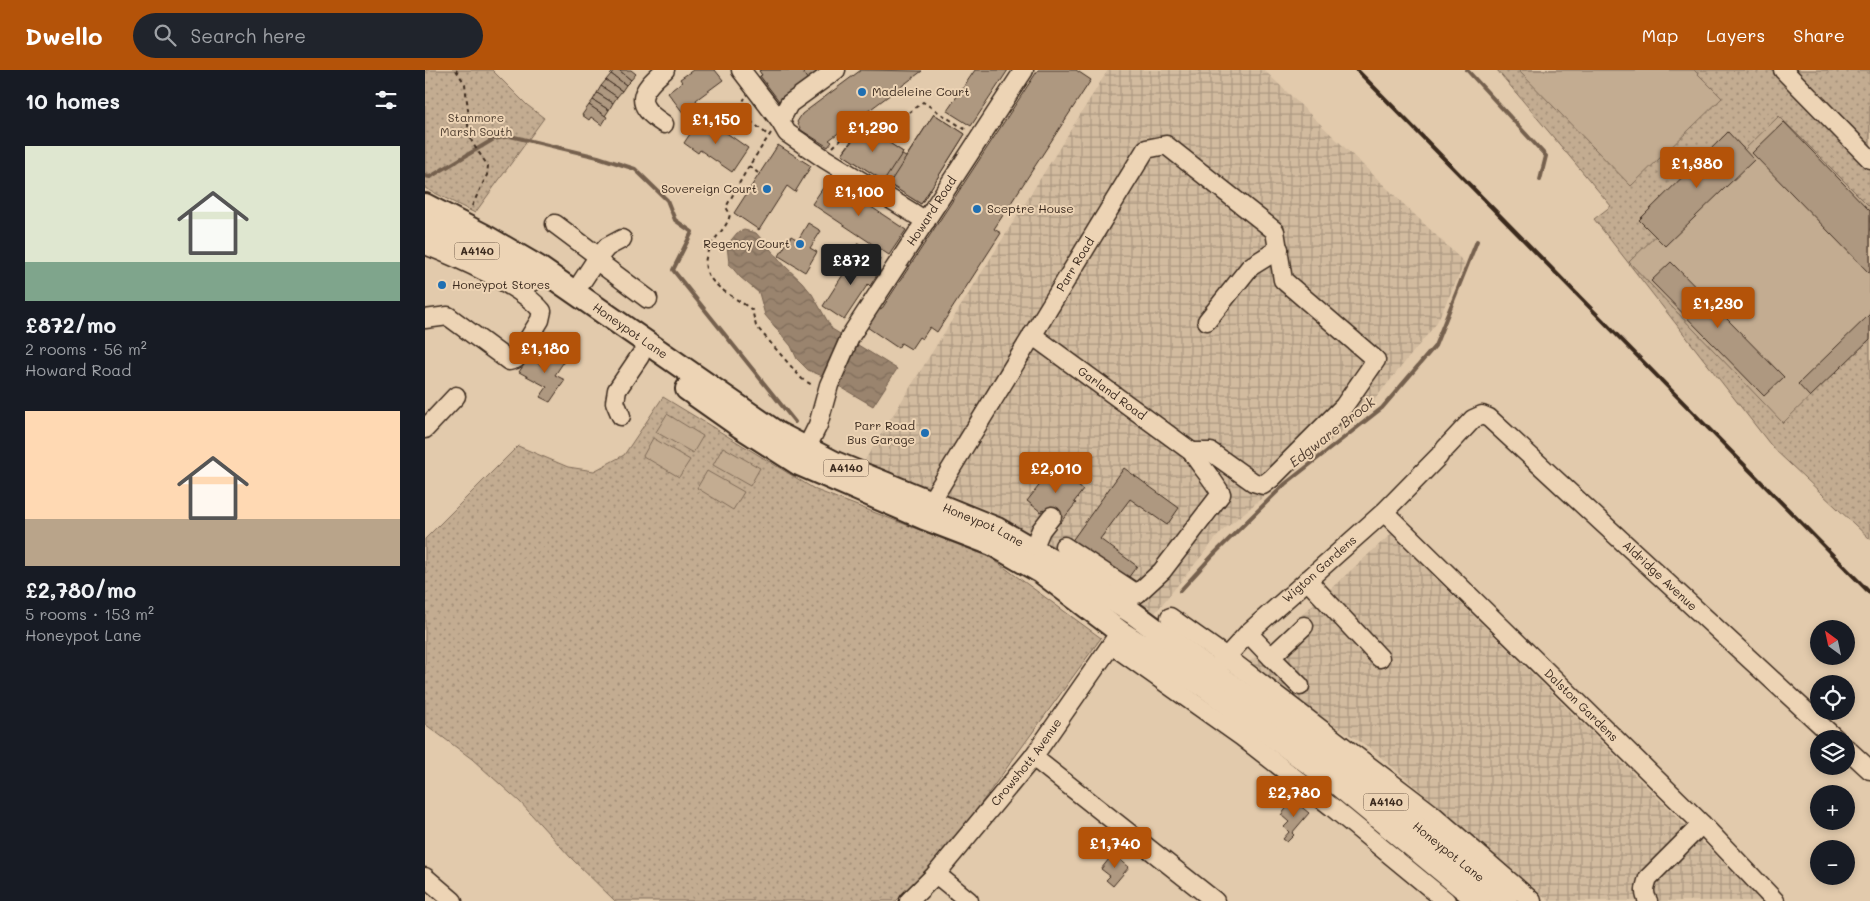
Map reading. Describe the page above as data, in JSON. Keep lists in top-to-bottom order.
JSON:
{
  "streets": {
    "main road": ["A4140", "Honeypot Lane"],
    "street": [
      "Howard Road",
      "Parr Road",
      "Garland Road",
      "Wigton Gardens",
      "Aldridge Avenue",
      "Dalston Gardens",
      "Crowshott Avenue"
    ]
  },
  "crossings": [
    ["Howard Road", "Honeypot Lane"],
    ["Parr Road", "Honeypot Lane"],
    ["Parr Road", "Garland Road"],
    ["Honeypot Lane", "Wigton Gardens"],
    ["Honeypot Lane", "Crowshott Avenue"],
    ["Wigton Gardens", "Aldridge Avenue"],
    ["Wigton Gardens", "Dalston Gardens"]
  ],
  "water": ["Edgware Brook"],
  "parks": ["Stanmore Marsh South"],
  "places": [
    "Madeleine Court",
    "Sovereign Court",
    "Sceptre House",
    "Regency Court",
    "Honeypot Stores",
    "Parr Road Bus Garage"
  ],
  "north": "top left",
  "page": {
    "header": "Dwello",
    "search": "Search here",
    "nav": ["Map", "Layers", "Share"],
    "heading": "10 homes",
    "price": [
      "£1,150",
      "£1,290",
      "£1,380",
      "£1,100",
      "£872",
      "£1,230",
      "£1,180",
      "£2,010",
      "£2,780",
      "£1,740"
    ],
    "list": [
      {
        "name": "£872/mo",
        "note": "2 rooms · 56 m² · Howard Road"
      },
      {
        "name": "£2,780/mo",
        "note": "5 rooms · 153 m² · Honeypot Lane"
      }
    ],
    "map_buttons": ["+", "−"]
  }
}
